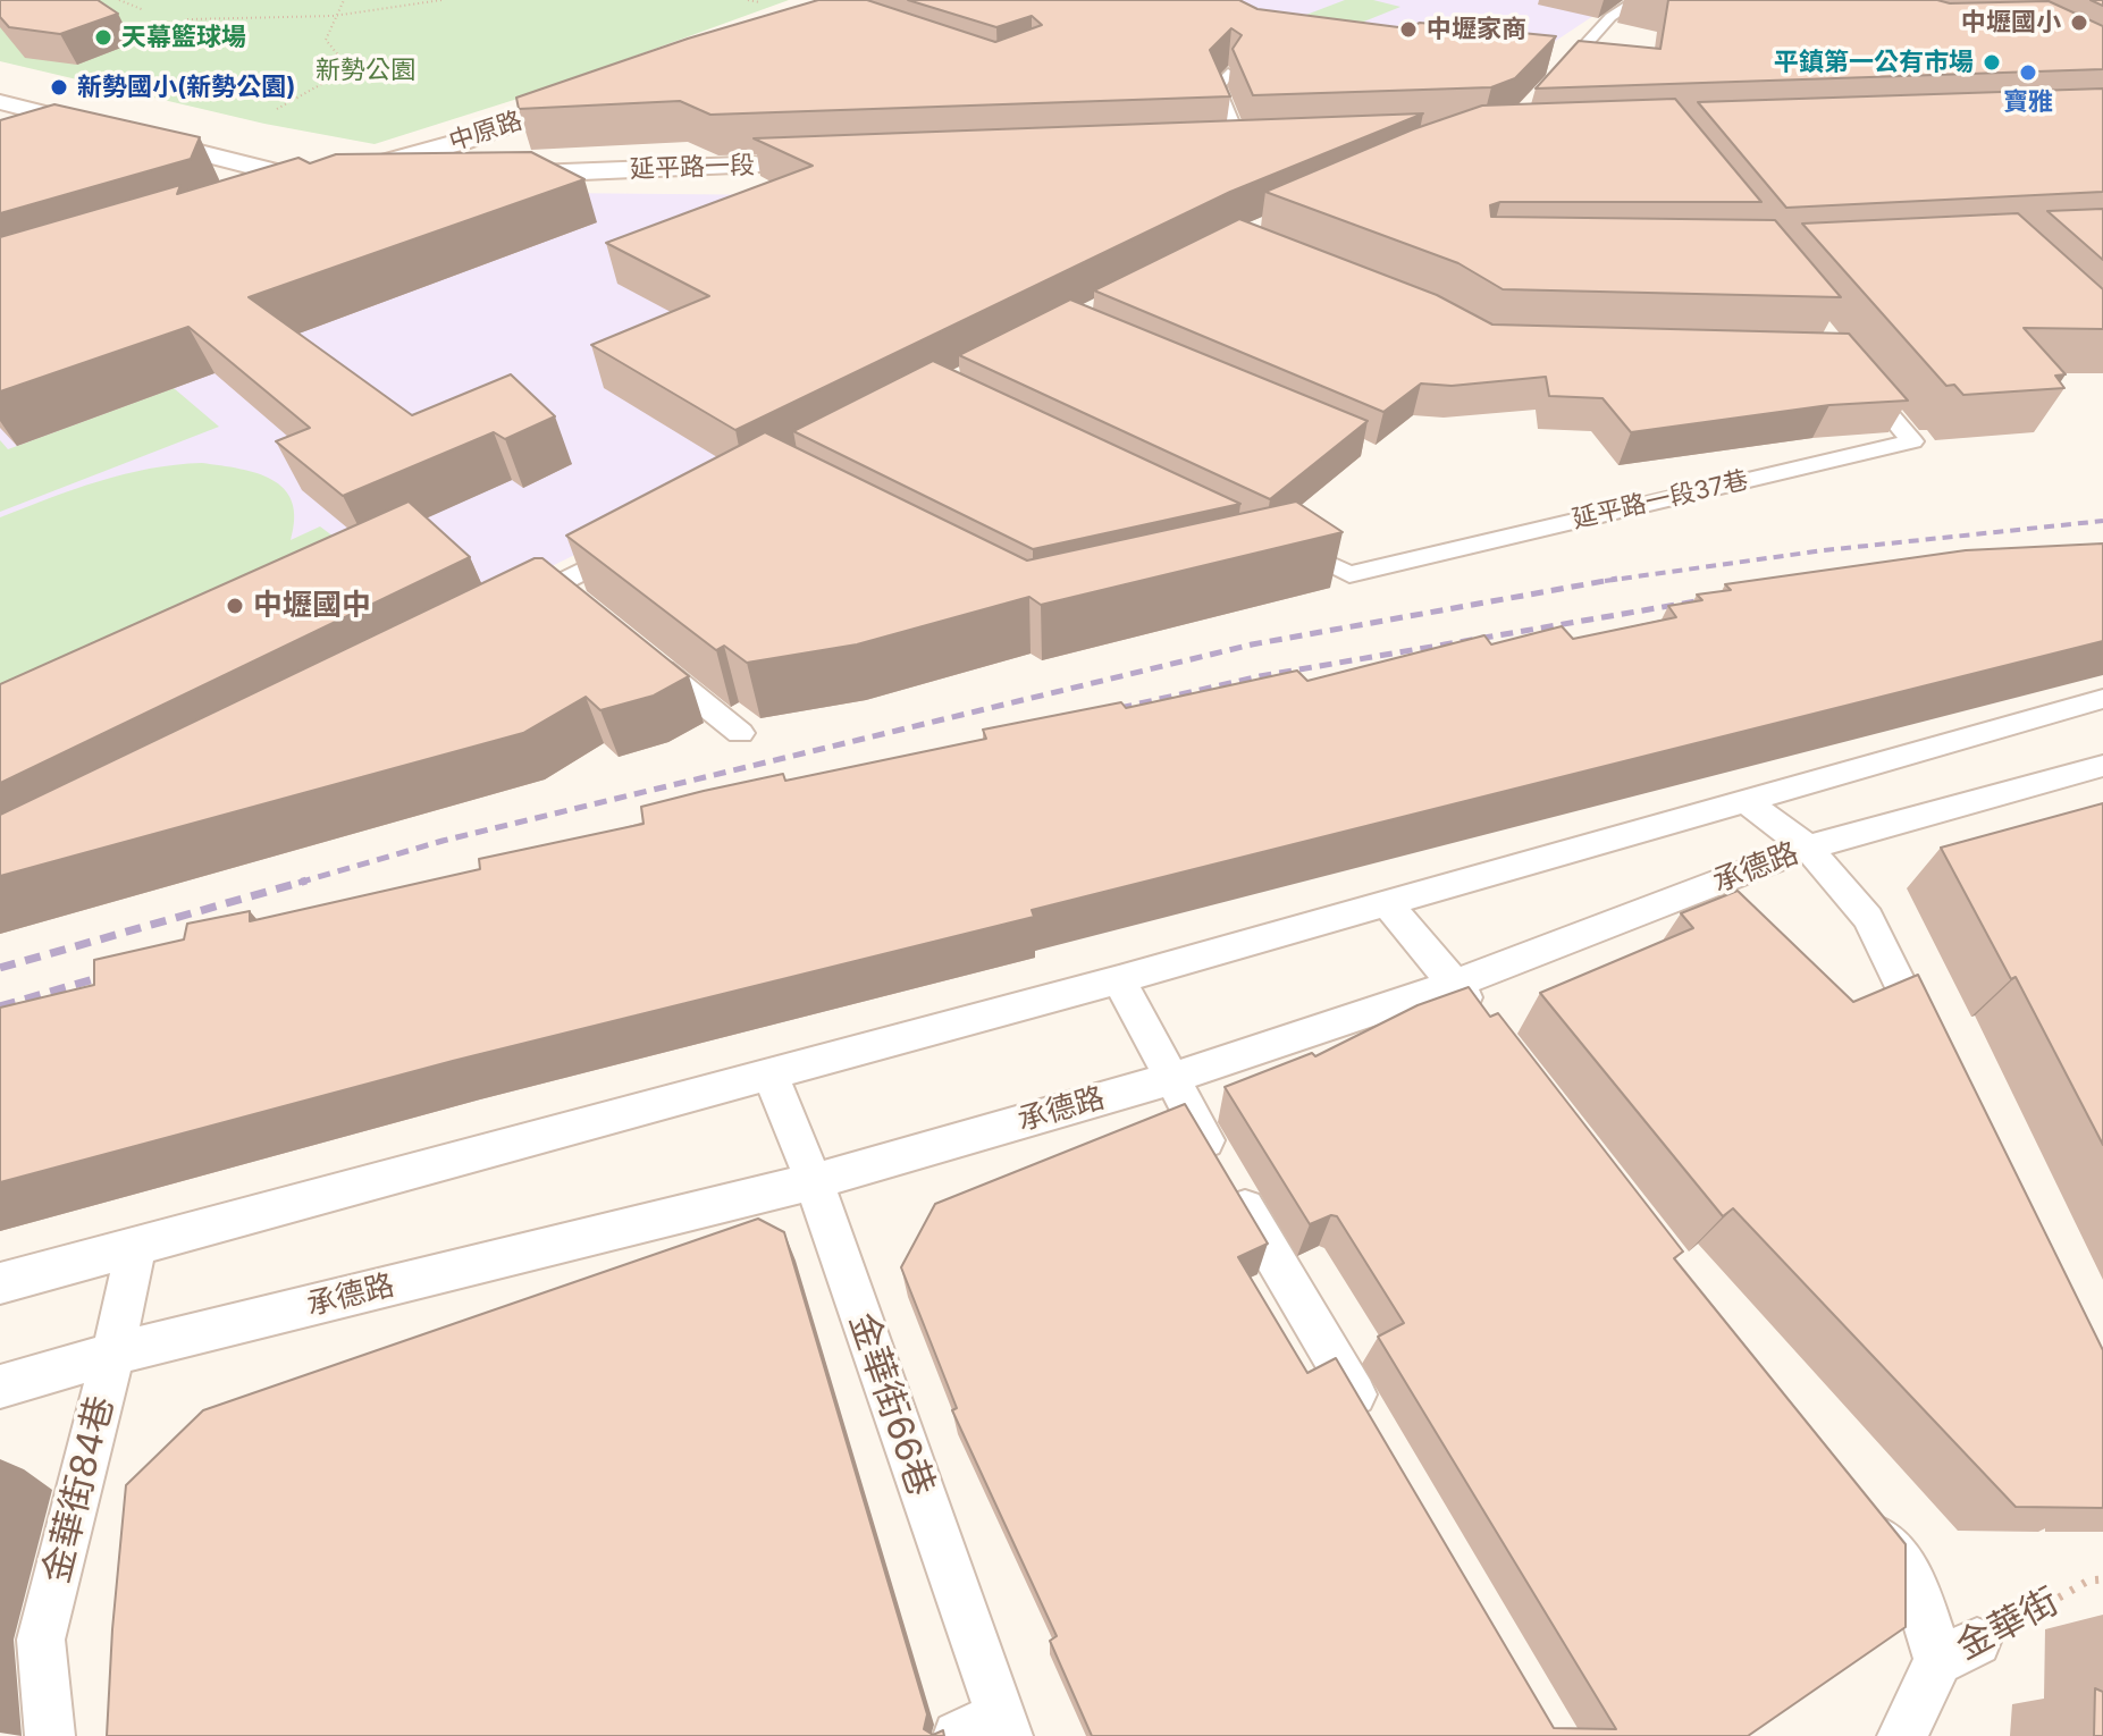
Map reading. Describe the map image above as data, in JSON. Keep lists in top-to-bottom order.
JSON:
{
  "streets": {
    "main road": ["中原路", "延平路一段"],
    "lane": [
      "延平路一段37巷",
      "承德路",
      "金華街66巷",
      "金華街84巷",
      "金華街"
    ]
  },
  "crossings": [
    ["承德路", "金華街66巷"],
    ["承德路", "金華街84巷"]
  ],
  "parks": ["新勢公園"],
  "places": [
    "中壢國小",
    "中壢家商",
    "天幕籃球場",
    "平鎮第一公有市場",
    "寶雅",
    "新勢國小(新勢公園)",
    "中壢國中"
  ]
}
